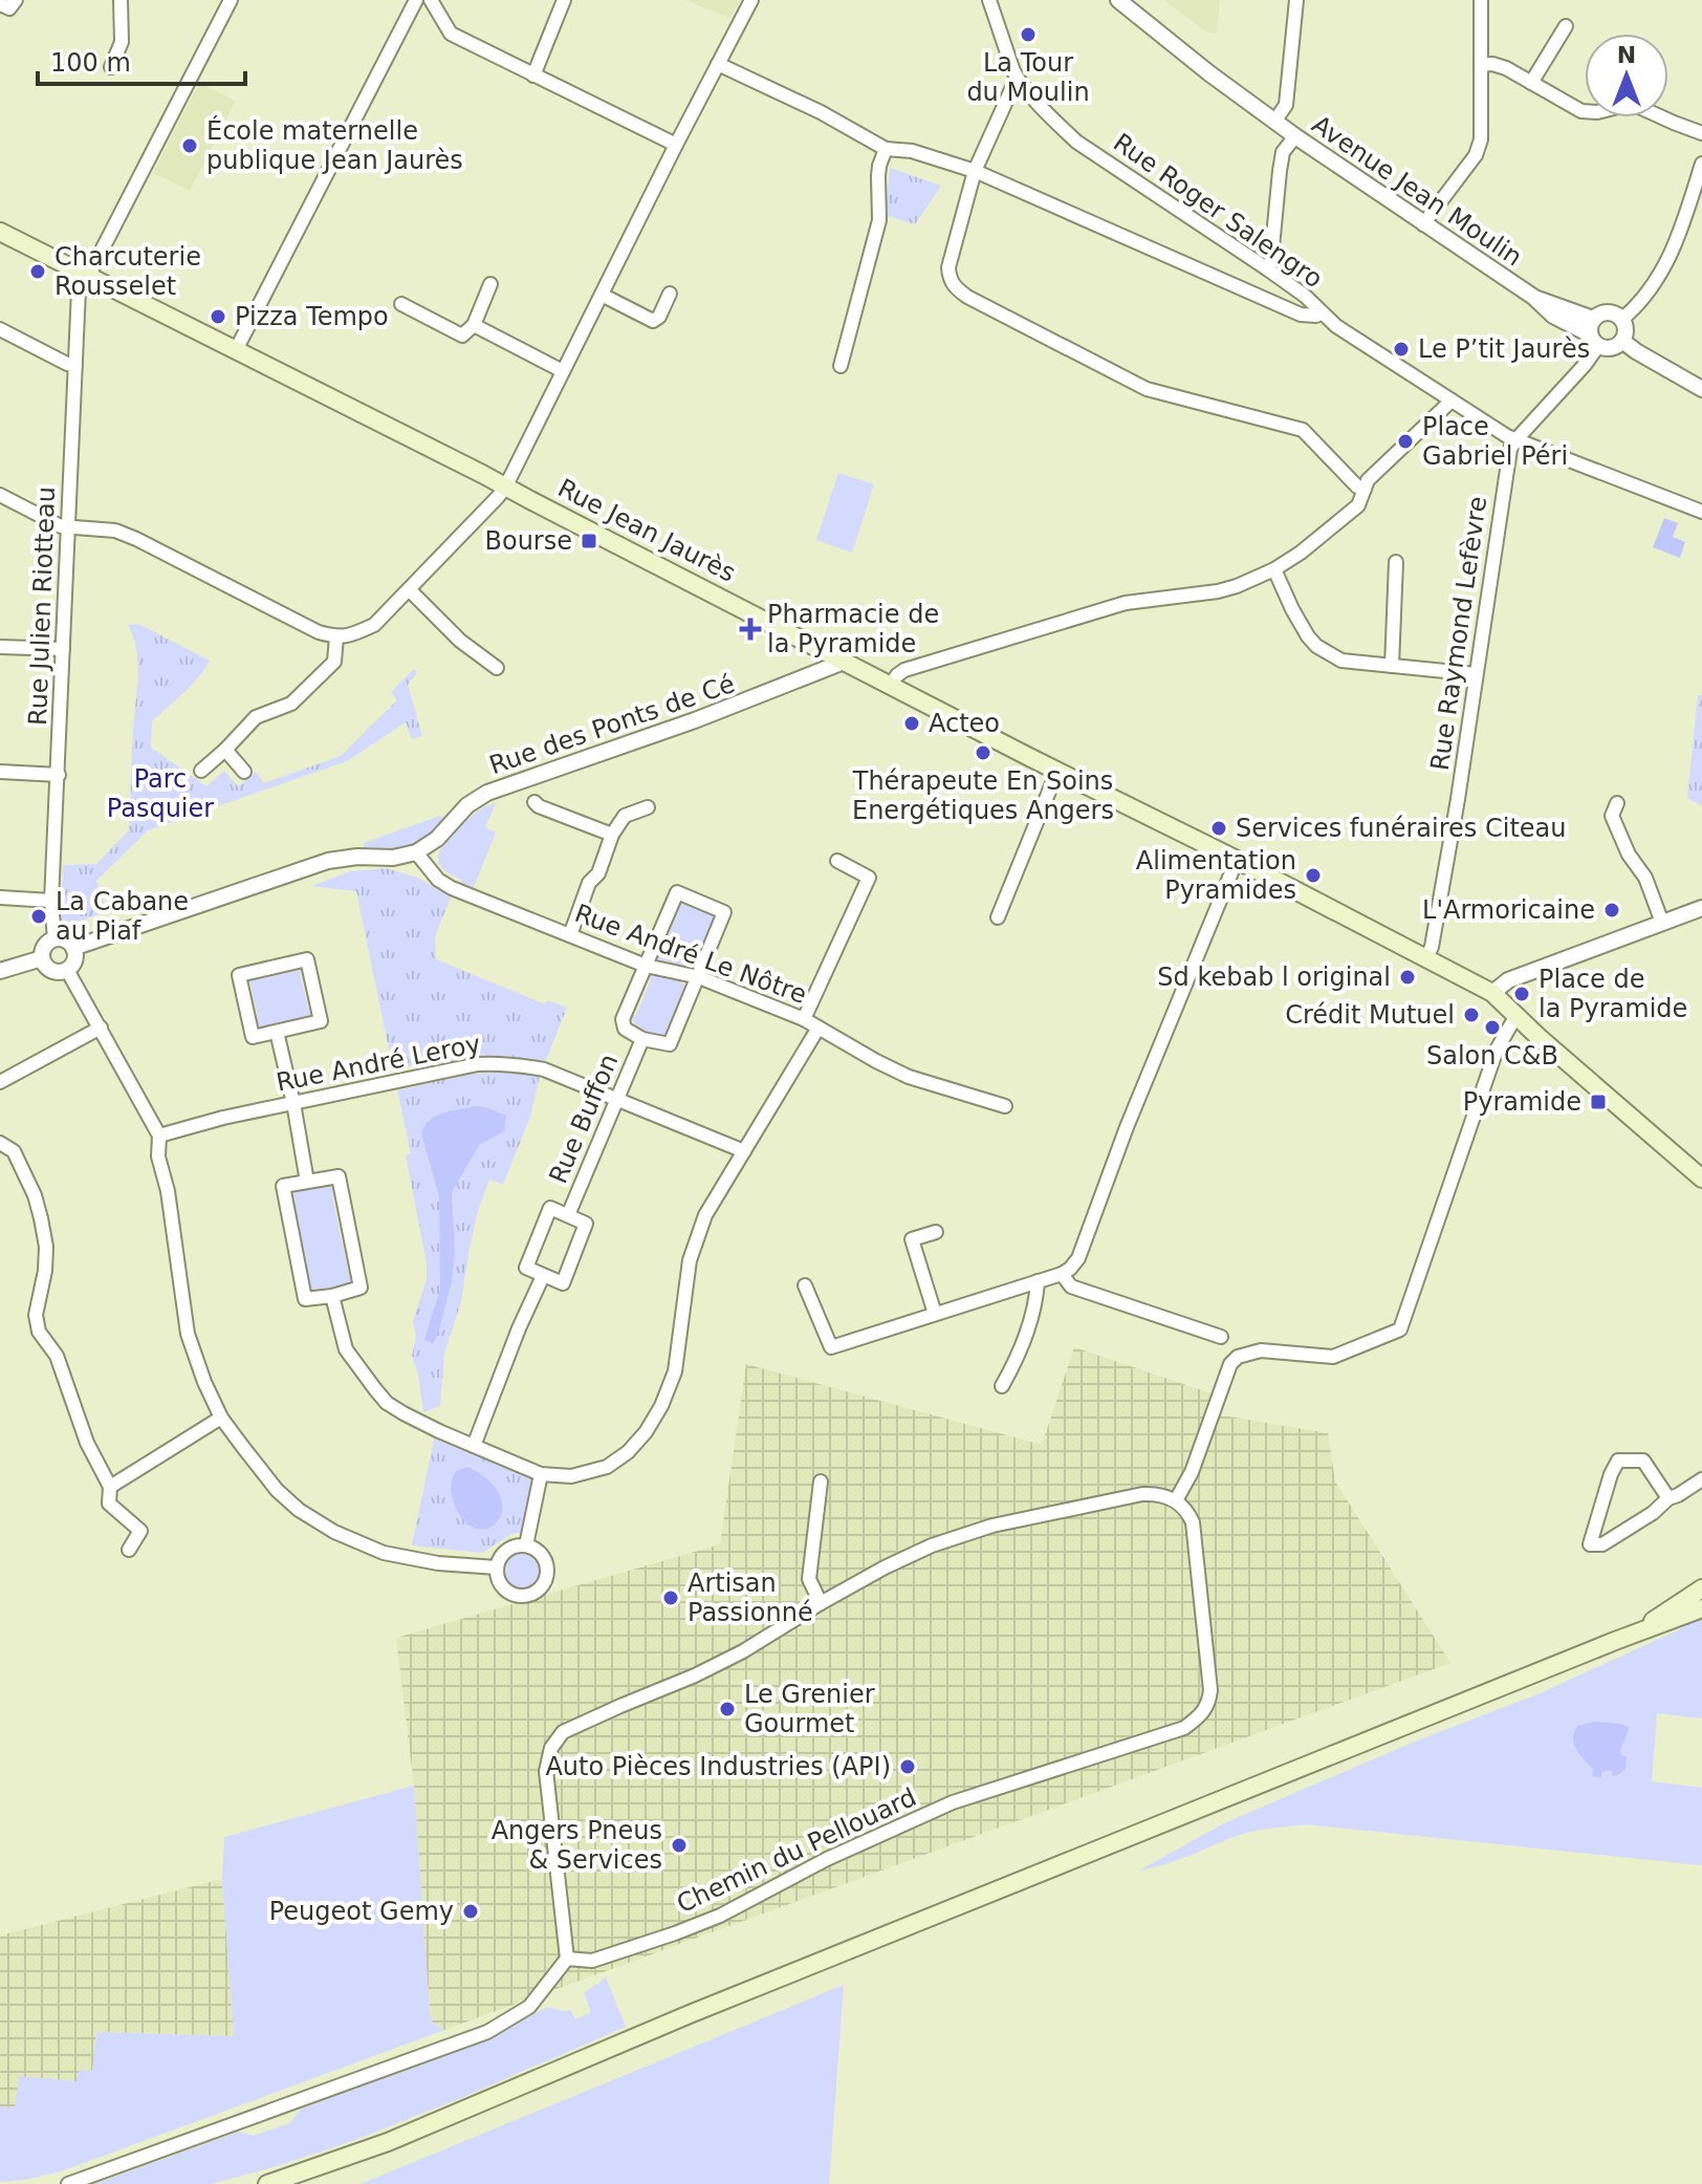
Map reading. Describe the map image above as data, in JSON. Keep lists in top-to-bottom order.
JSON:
{
  "streets": {
    "main road": ["Rue Jean Jaurès"],
    "street": [
      "Avenue Jean Moulin",
      "Rue Roger Salengro",
      "Rue Julien Riotteau",
      "Rue Raymond Lefèvre",
      "Rue des Ponts de Cé",
      "Rue André Le Nôtre",
      "Rue André Leroy",
      "Rue Buffon",
      "Chemin du Pellouard"
    ]
  },
  "crossings": [
    ["Avenue Jean Moulin", "Rue Raymond Lefèvre"],
    ["Rue Roger Salengro", "Rue Raymond Lefèvre"],
    ["Rue Jean Jaurès", "Rue Julien Riotteau"],
    ["Rue Jean Jaurès", "Rue Raymond Lefèvre"],
    ["Rue Jean Jaurès", "Rue des Ponts de Cé"],
    ["Rue des Ponts de Cé", "Rue André Le Nôtre"],
    ["Rue André Le Nôtre", "Rue Buffon"],
    ["Rue André Leroy", "Rue Buffon"]
  ],
  "parks": ["Parc Pasquier"],
  "places": {
    "other": [
      "La Tour du Moulin",
      "École maternelle publique Jean Jaurès",
      "Charcuterie Rousselet",
      "Pizza Tempo",
      "Le P’tit Jaurès",
      "Place Gabriel Péri",
      "Acteo",
      "Thérapeute En Soins Energétiques Angers",
      "Services funéraires Citeau",
      "Alimentation Pyramides",
      "L'Armoricaine",
      "La Cabane au Piaf",
      "Sd kebab l original",
      "Place de la Pyramide",
      "Crédit Mutuel",
      "Salon C&B",
      "Artisan Passionné",
      "Le Grenier Gourmet",
      "Auto Pièces Industries (API)",
      "Angers Pneus & Services",
      "Peugeot Gemy"
    ],
    "transit": ["Bourse", "Pyramide"],
    "health": ["Pharmacie de la Pyramide"]
  },
  "scale_bar": "100 m",
  "north": "top"
}
